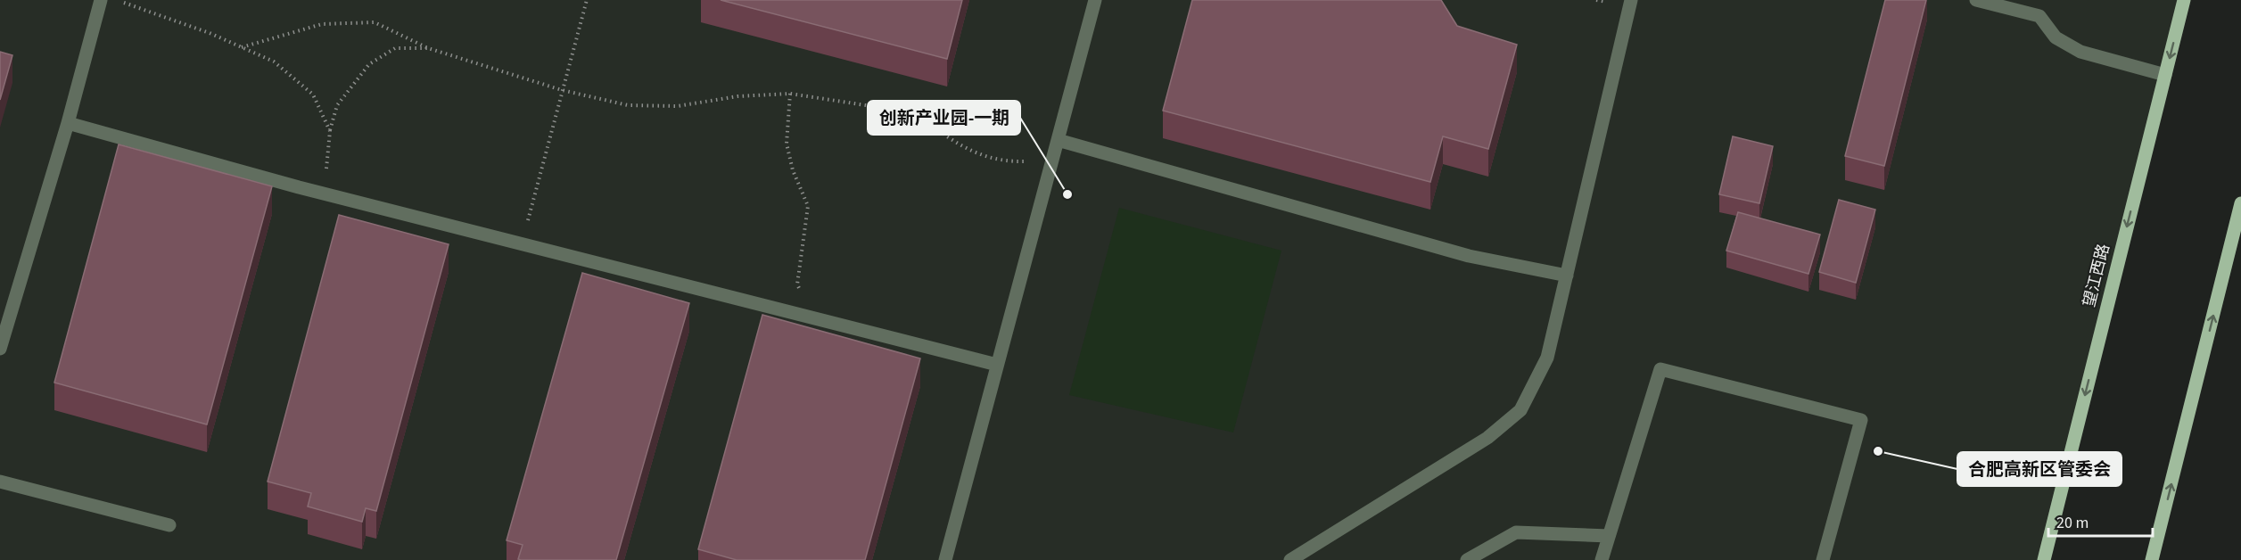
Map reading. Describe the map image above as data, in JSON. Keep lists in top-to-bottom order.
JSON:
{
  "streets": {
    "main road": ["望江西路"]
  },
  "places": ["创新产业园-一期", "合肥高新区管委会"],
  "scale_bar": "20 m"
}
